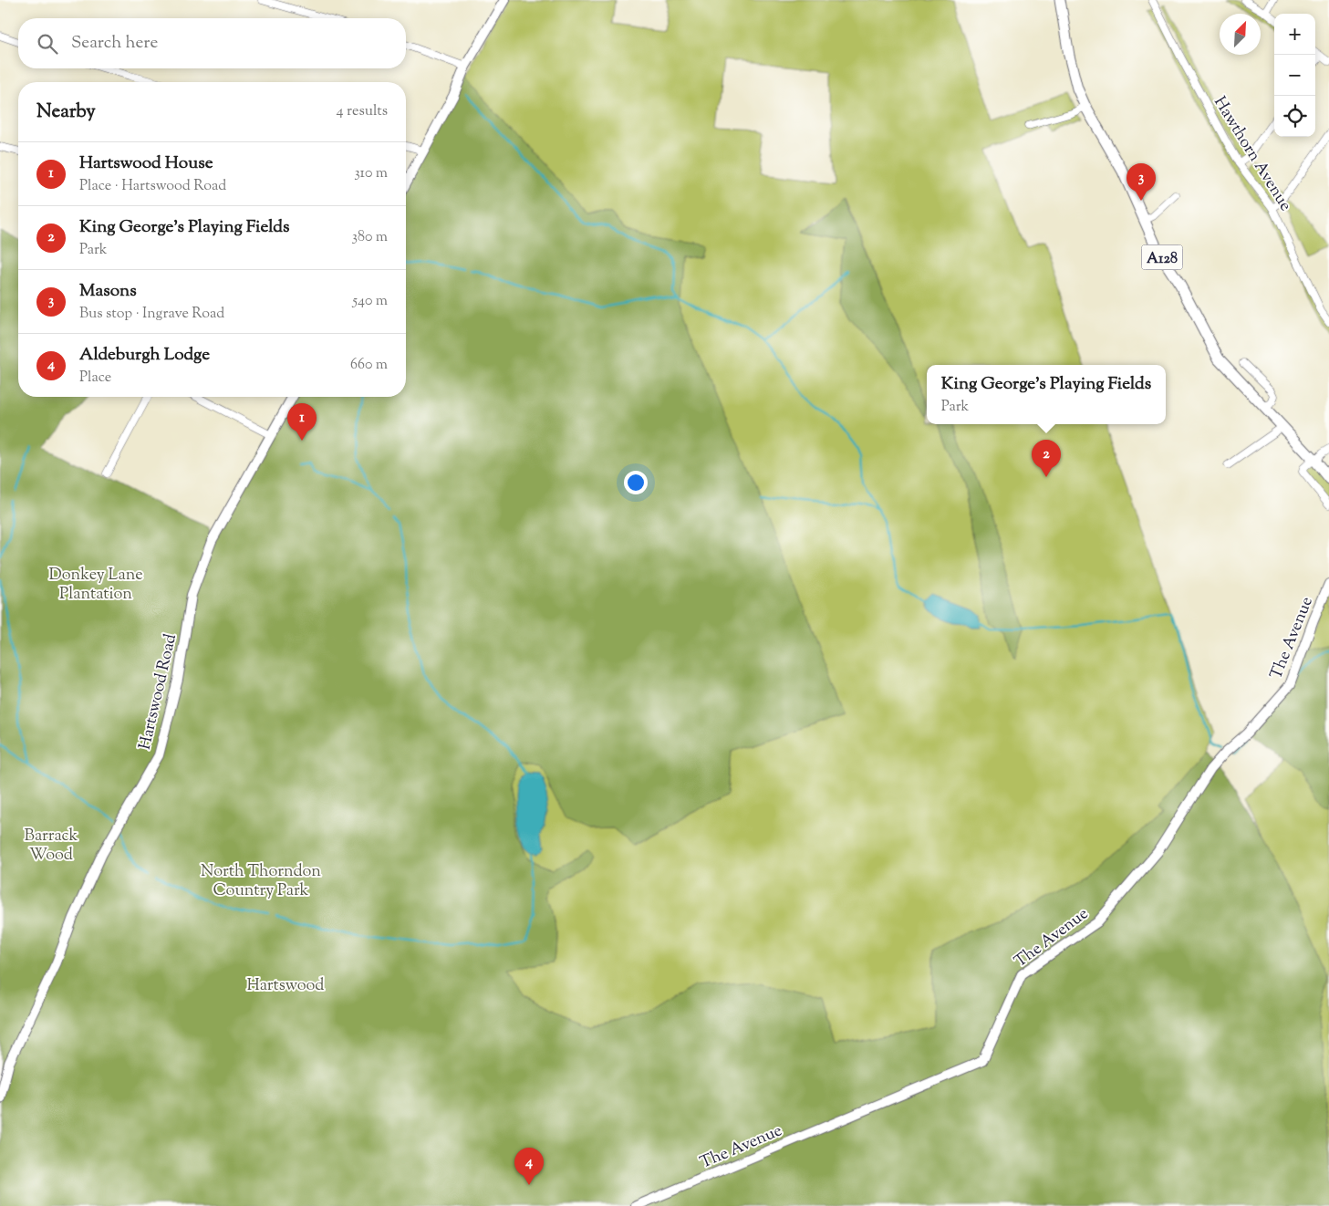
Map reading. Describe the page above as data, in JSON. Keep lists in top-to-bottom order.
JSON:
{
  "streets": {
    "main road": ["A128"],
    "street": ["Hawthorn Avenue", "The Avenue", "Hartswood Road"]
  },
  "parks": [
    "Donkey Lane Plantation",
    "Barrack Wood",
    "North Thorndon Country Park",
    "Hartswood"
  ],
  "north": "top right",
  "page": {
    "map_buttons": ["+", "−"],
    "search": "Search here",
    "heading": ["Nearby", "4 results"],
    "list": [
      {
        "mark": "1",
        "name": "Hartswood House",
        "note": "Place · Hartswood Road",
        "value": "310 m"
      },
      {
        "mark": "2",
        "name": "King George's Playing Fields",
        "note": "Park",
        "value": "380 m"
      },
      {
        "mark": "3",
        "name": "Masons",
        "note": "Bus stop · Ingrave Road",
        "value": "540 m"
      },
      {
        "mark": "4",
        "name": "Aldeburgh Lodge",
        "note": "Place",
        "value": "660 m"
      }
    ],
    "pins": [
      "3",
      "1",
      "2",
      "4"
    ],
    "popup": ["King George's Playing Fields", "Park"]
  }
}
